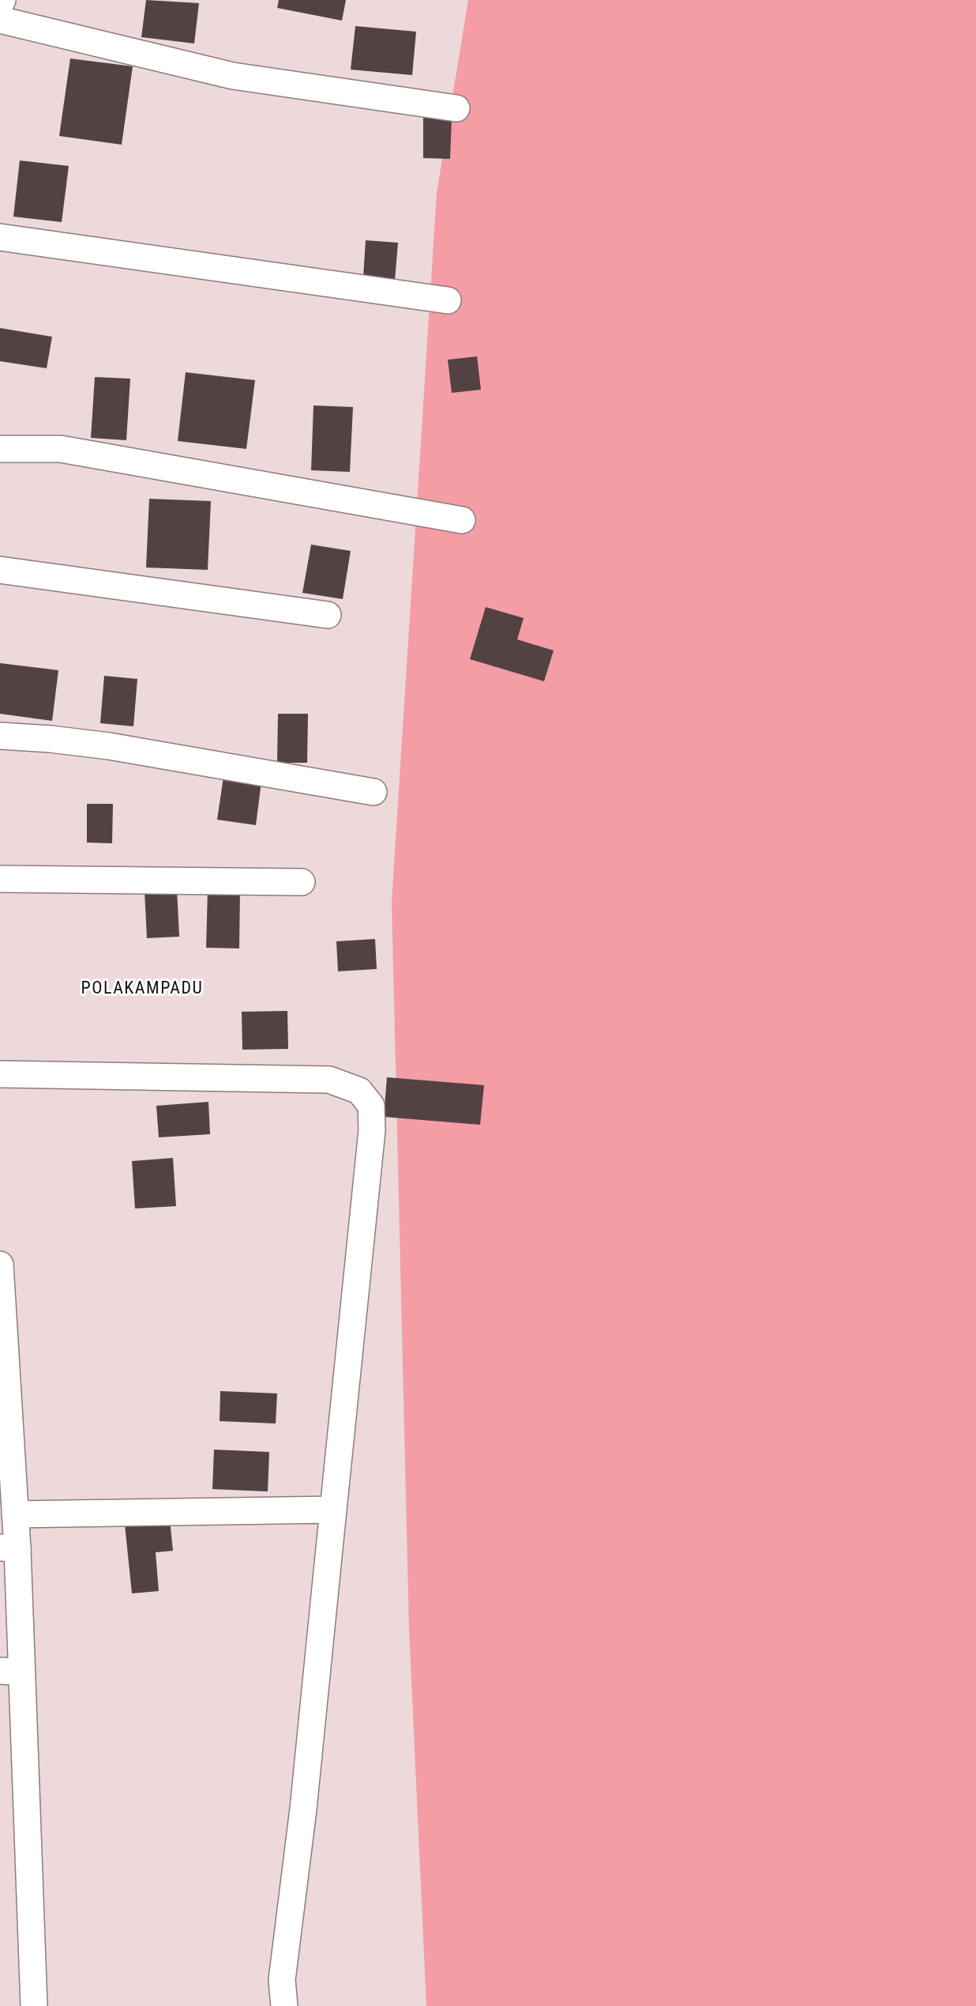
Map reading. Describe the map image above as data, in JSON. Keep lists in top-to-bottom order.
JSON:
{
  "districts": ["POLAKAMPADU"]
}
